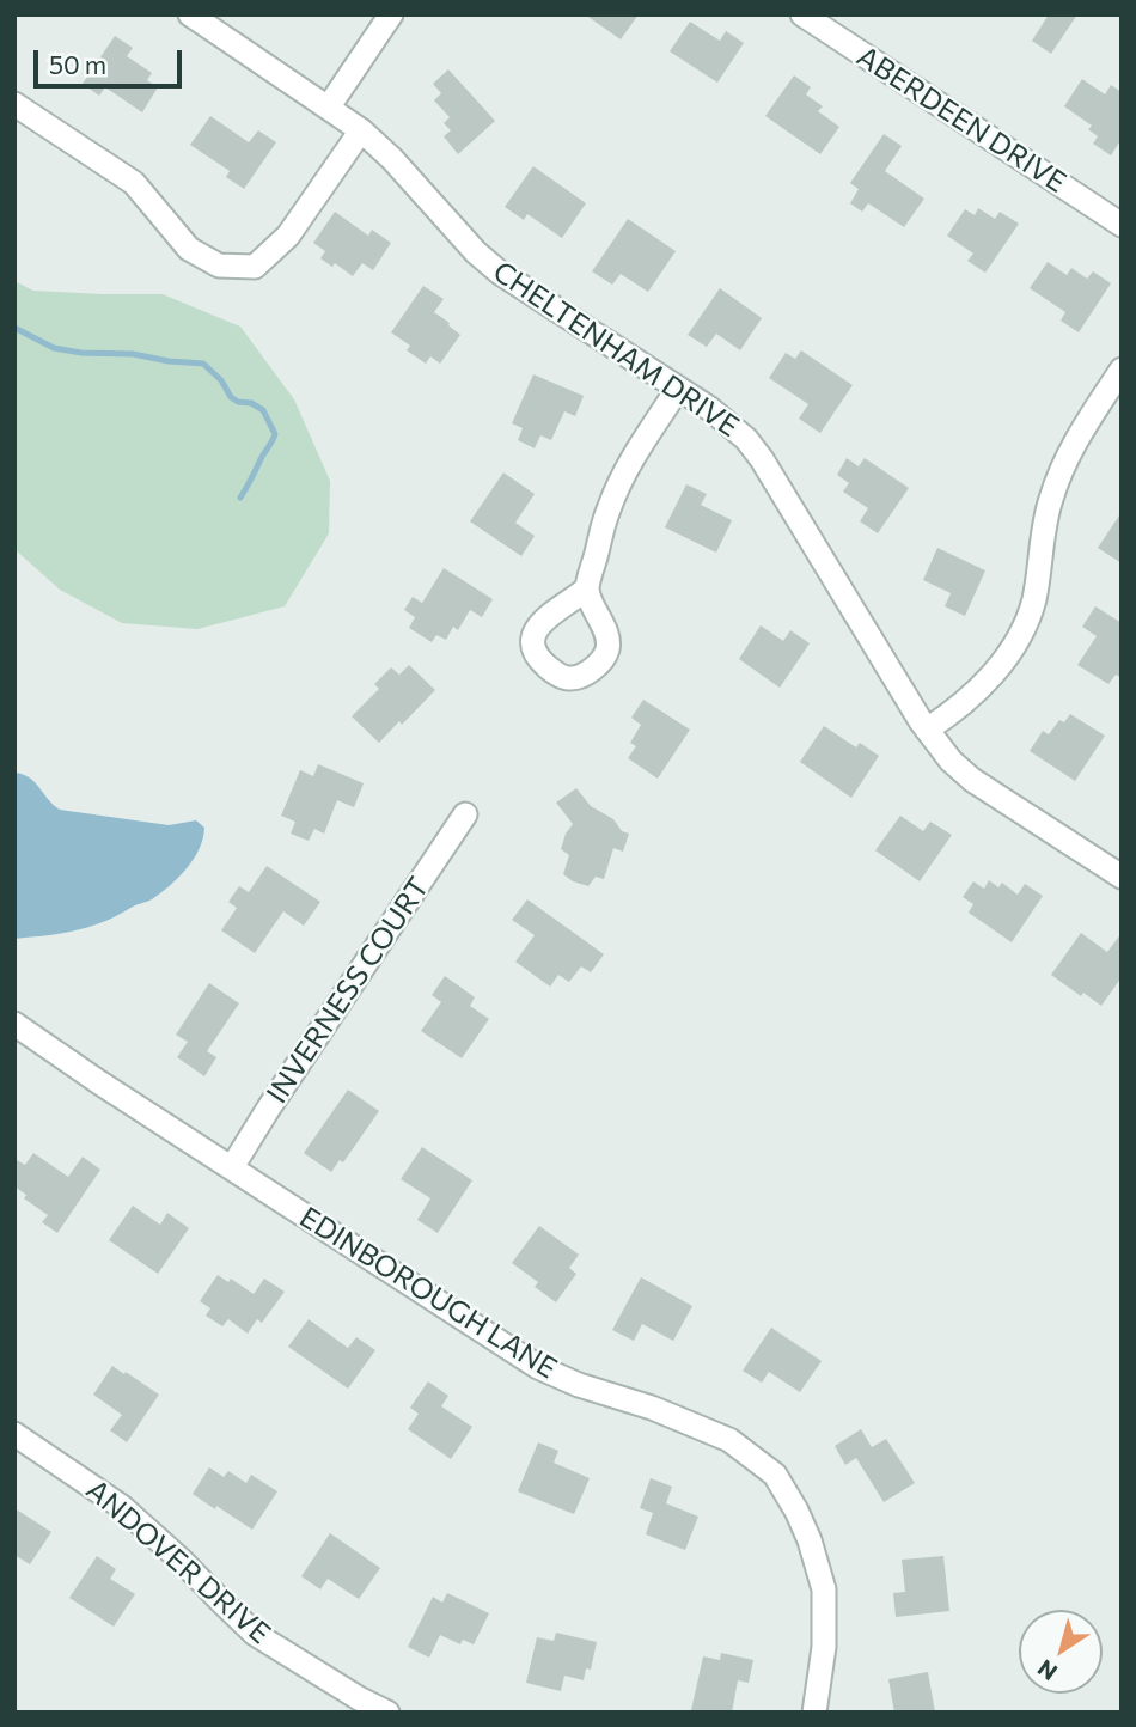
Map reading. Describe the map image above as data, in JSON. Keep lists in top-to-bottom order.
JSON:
{
  "streets": {
    "street": [
      "ABERDEEN DRIVE",
      "CHELTENHAM DRIVE",
      "INVERNESS COURT",
      "EDINBOROUGH LANE",
      "ANDOVER DRIVE"
    ]
  },
  "crossings": [
    ["INVERNESS COURT", "EDINBOROUGH LANE"]
  ],
  "scale_bar": "50 m",
  "north": "bottom left"
}
